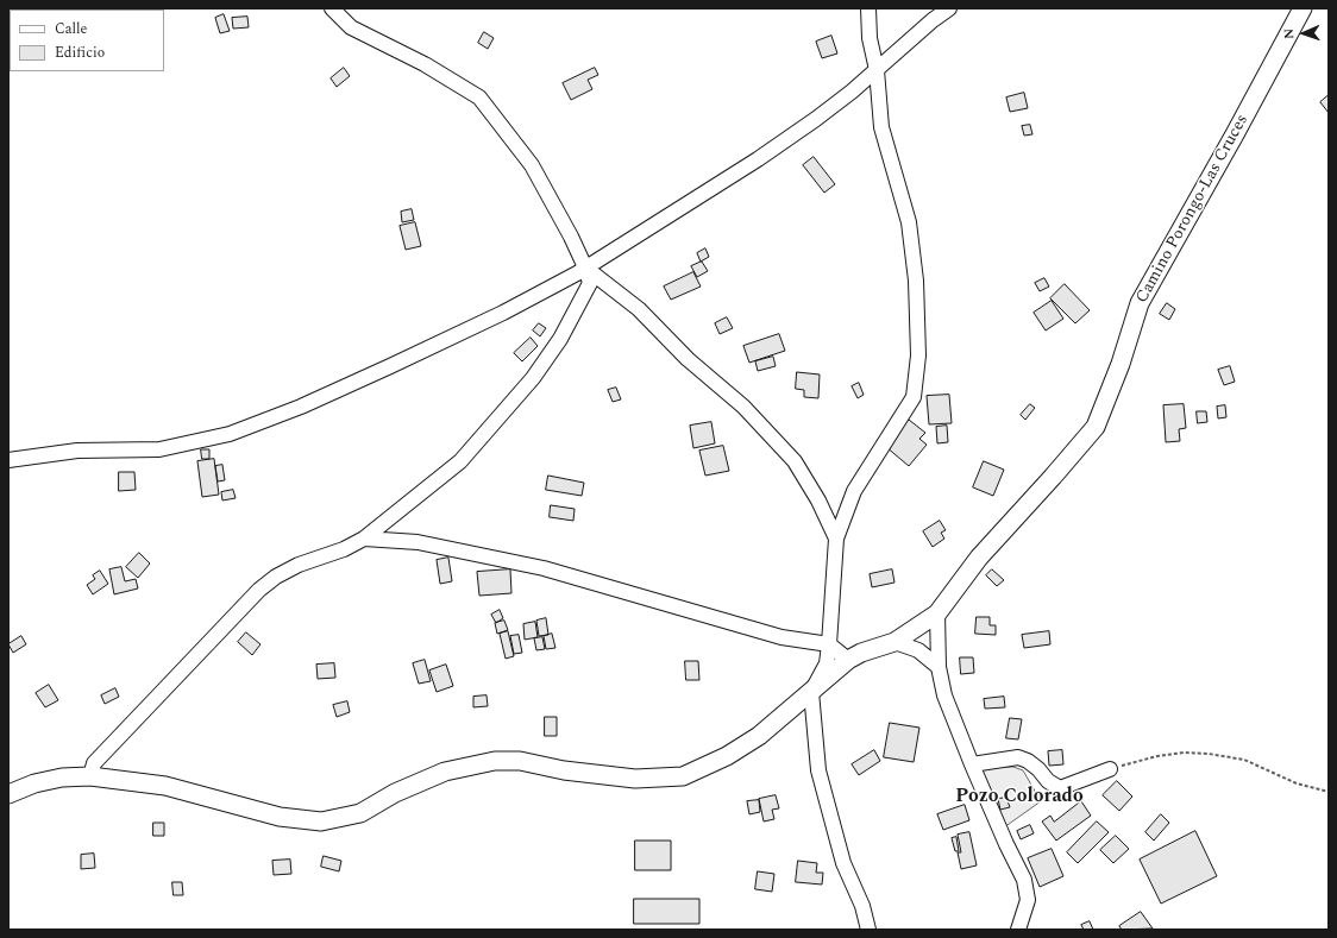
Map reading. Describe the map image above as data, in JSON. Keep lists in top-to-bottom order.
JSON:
{
  "streets": {
    "main road": ["Camino Porongo-Las Cruces"]
  },
  "districts": ["Pozo Colorado"],
  "legend": ["Calle", "Edificio"],
  "north": "left"
}
